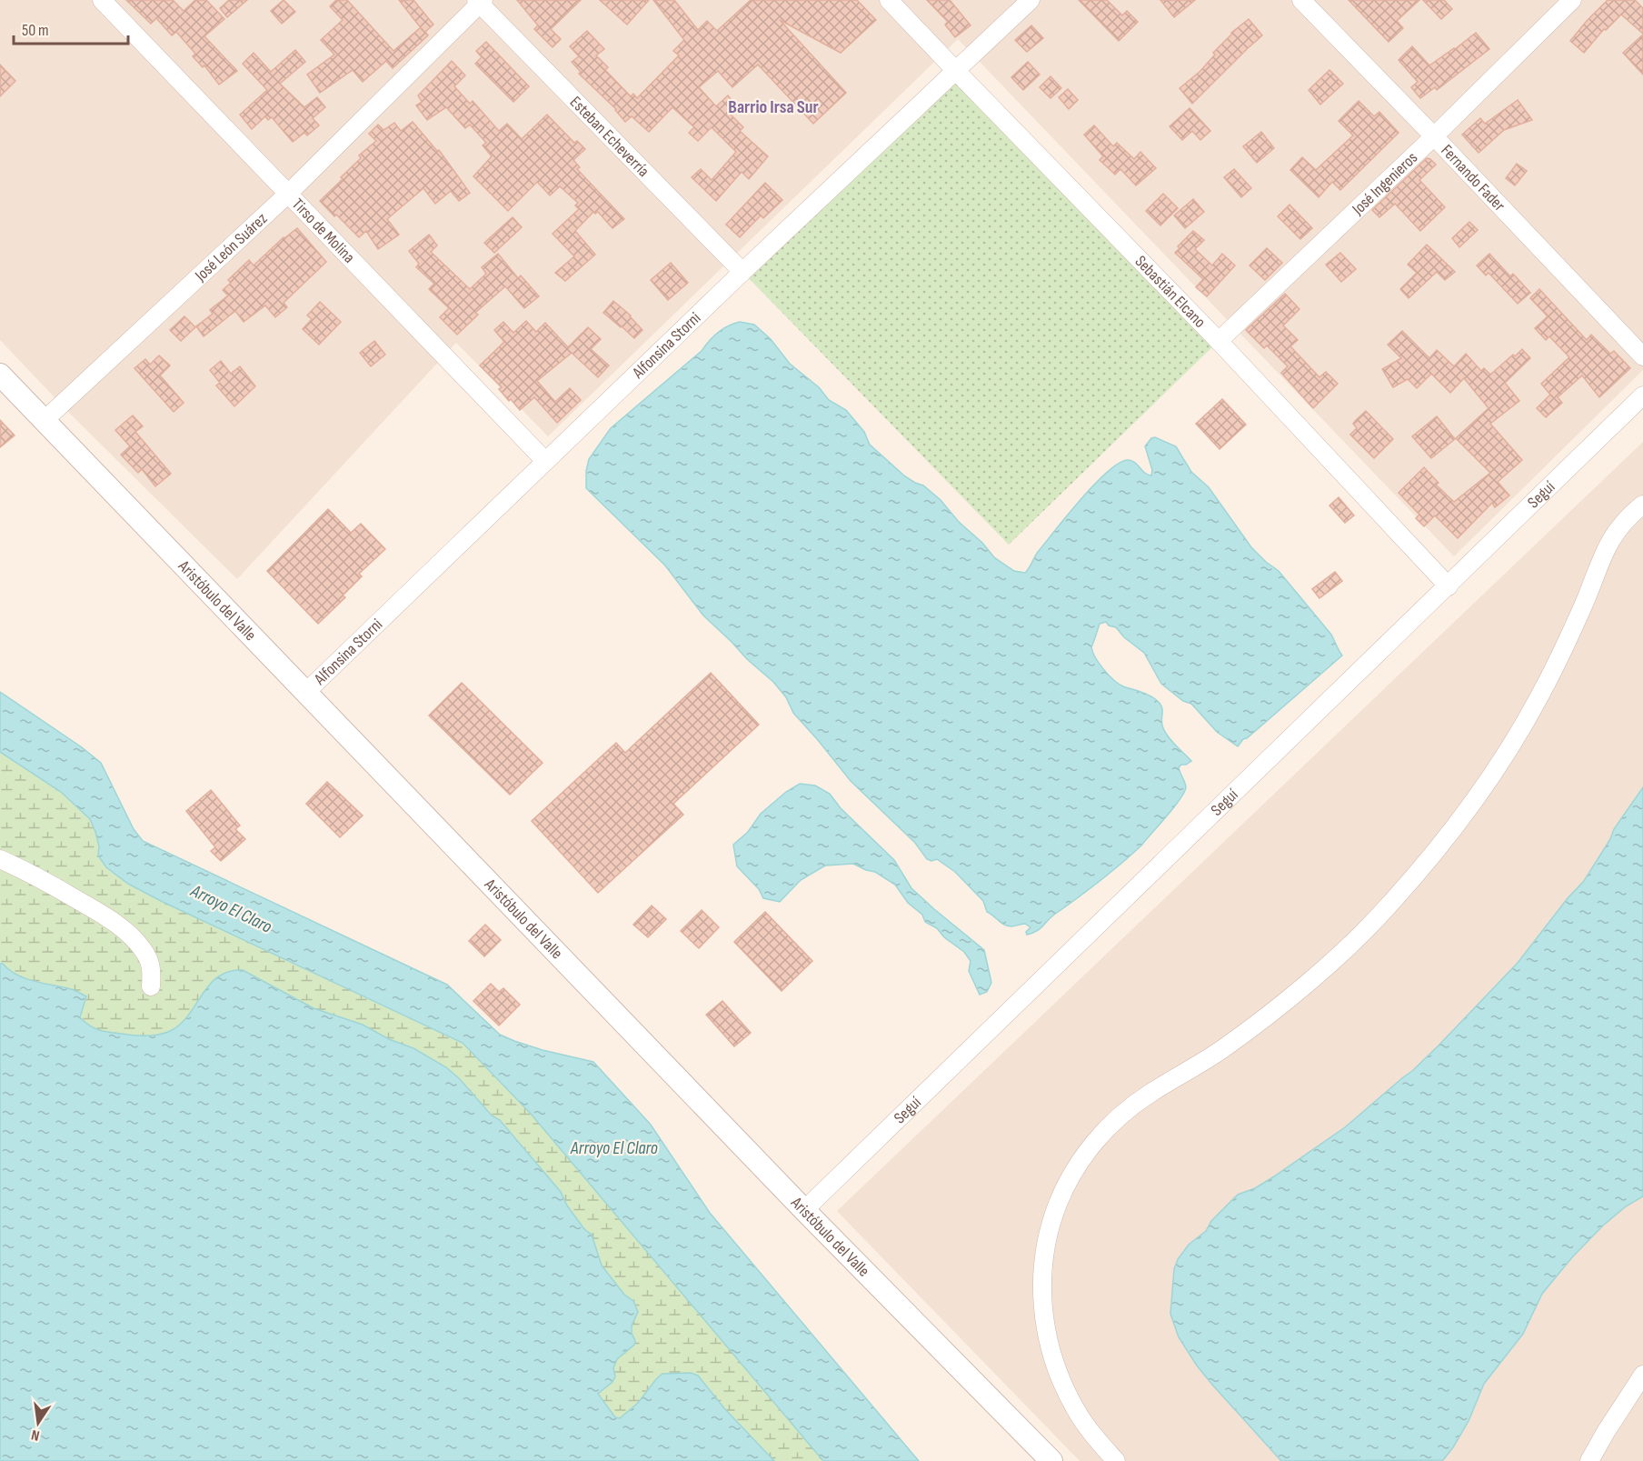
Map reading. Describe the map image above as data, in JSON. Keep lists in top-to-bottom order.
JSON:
{
  "streets": {
    "street": [
      "Esteban Echeverría",
      "Fernando Fader",
      "José Ingenieros",
      "Tirso de Molina",
      "José León Suárez",
      "Sebastián Elcano",
      "Alfonsina Storni",
      "Seguí",
      "Aristóbulo del Valle"
    ]
  },
  "crossings": [
    ["Esteban Echeverría", "José León Suárez"],
    ["Esteban Echeverría", "Alfonsina Storni"],
    ["Fernando Fader", "José Ingenieros"],
    ["José Ingenieros", "Sebastián Elcano"],
    ["Tirso de Molina", "José León Suárez"],
    ["Tirso de Molina", "Alfonsina Storni"],
    ["José León Suárez", "Aristóbulo del Valle"],
    ["Sebastián Elcano", "Alfonsina Storni"],
    ["Sebastián Elcano", "Seguí"],
    ["Alfonsina Storni", "Aristóbulo del Valle"],
    ["Seguí", "Aristóbulo del Valle"]
  ],
  "districts": ["Barrio Irsa Sur"],
  "water": ["Arroyo El Claro"],
  "scale_bar": "50 m",
  "north": "bottom"
}
